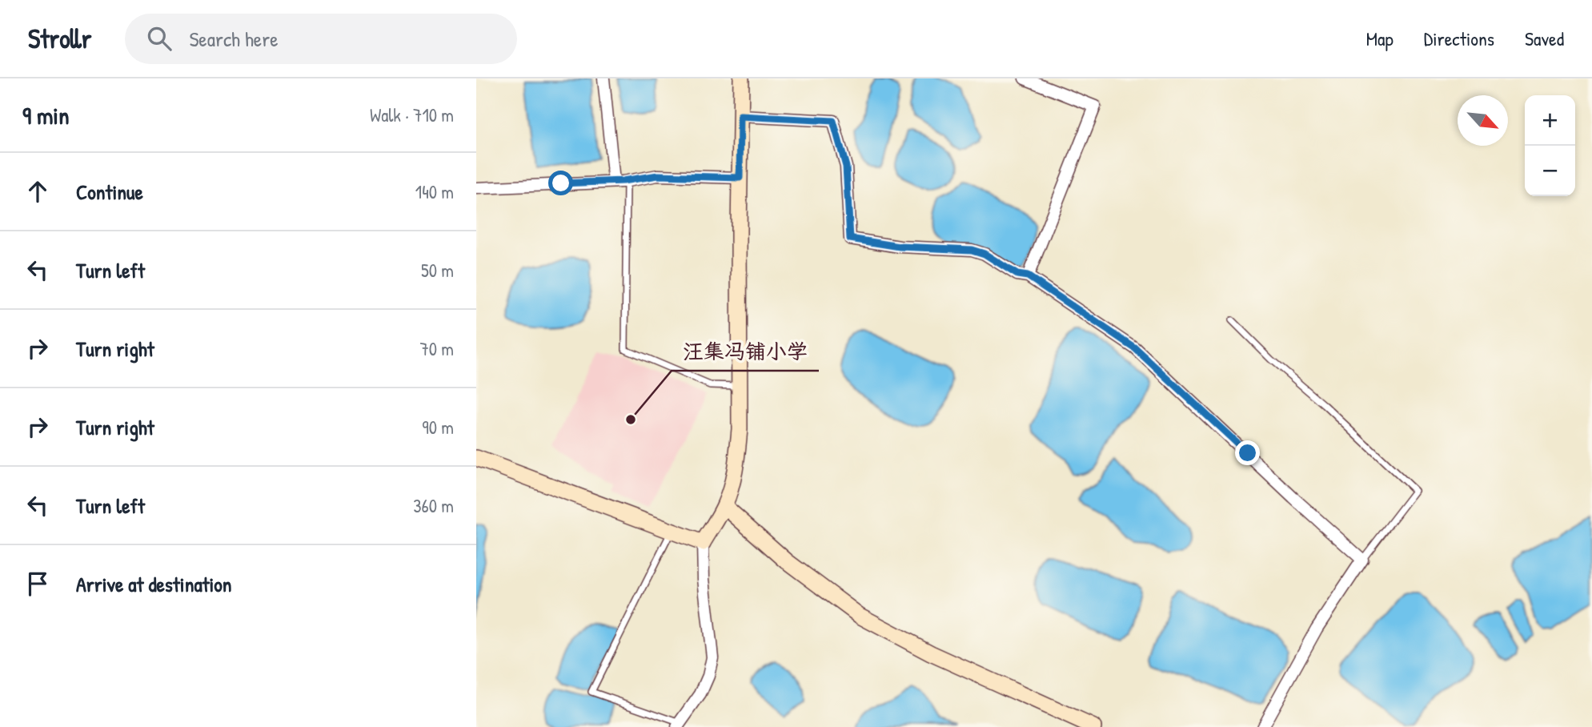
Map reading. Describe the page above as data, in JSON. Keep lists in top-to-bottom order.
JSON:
{
  "places": ["汪集冯铺小学"],
  "north": "bottom right",
  "page": {
    "header": "Strollr",
    "search": "Search here",
    "nav": ["Map", "Directions", "Saved"],
    "heading": ["9 min", "Walk · 710 m"],
    "map_buttons": ["+", "−"],
    "list": [
      ["Continue", "140 m"],
      ["Turn left", "50 m"],
      ["Turn right", "70 m"],
      ["Turn right", "90 m"],
      ["Turn left", "360 m"],
      "Arrive at destination"
    ]
  }
}
